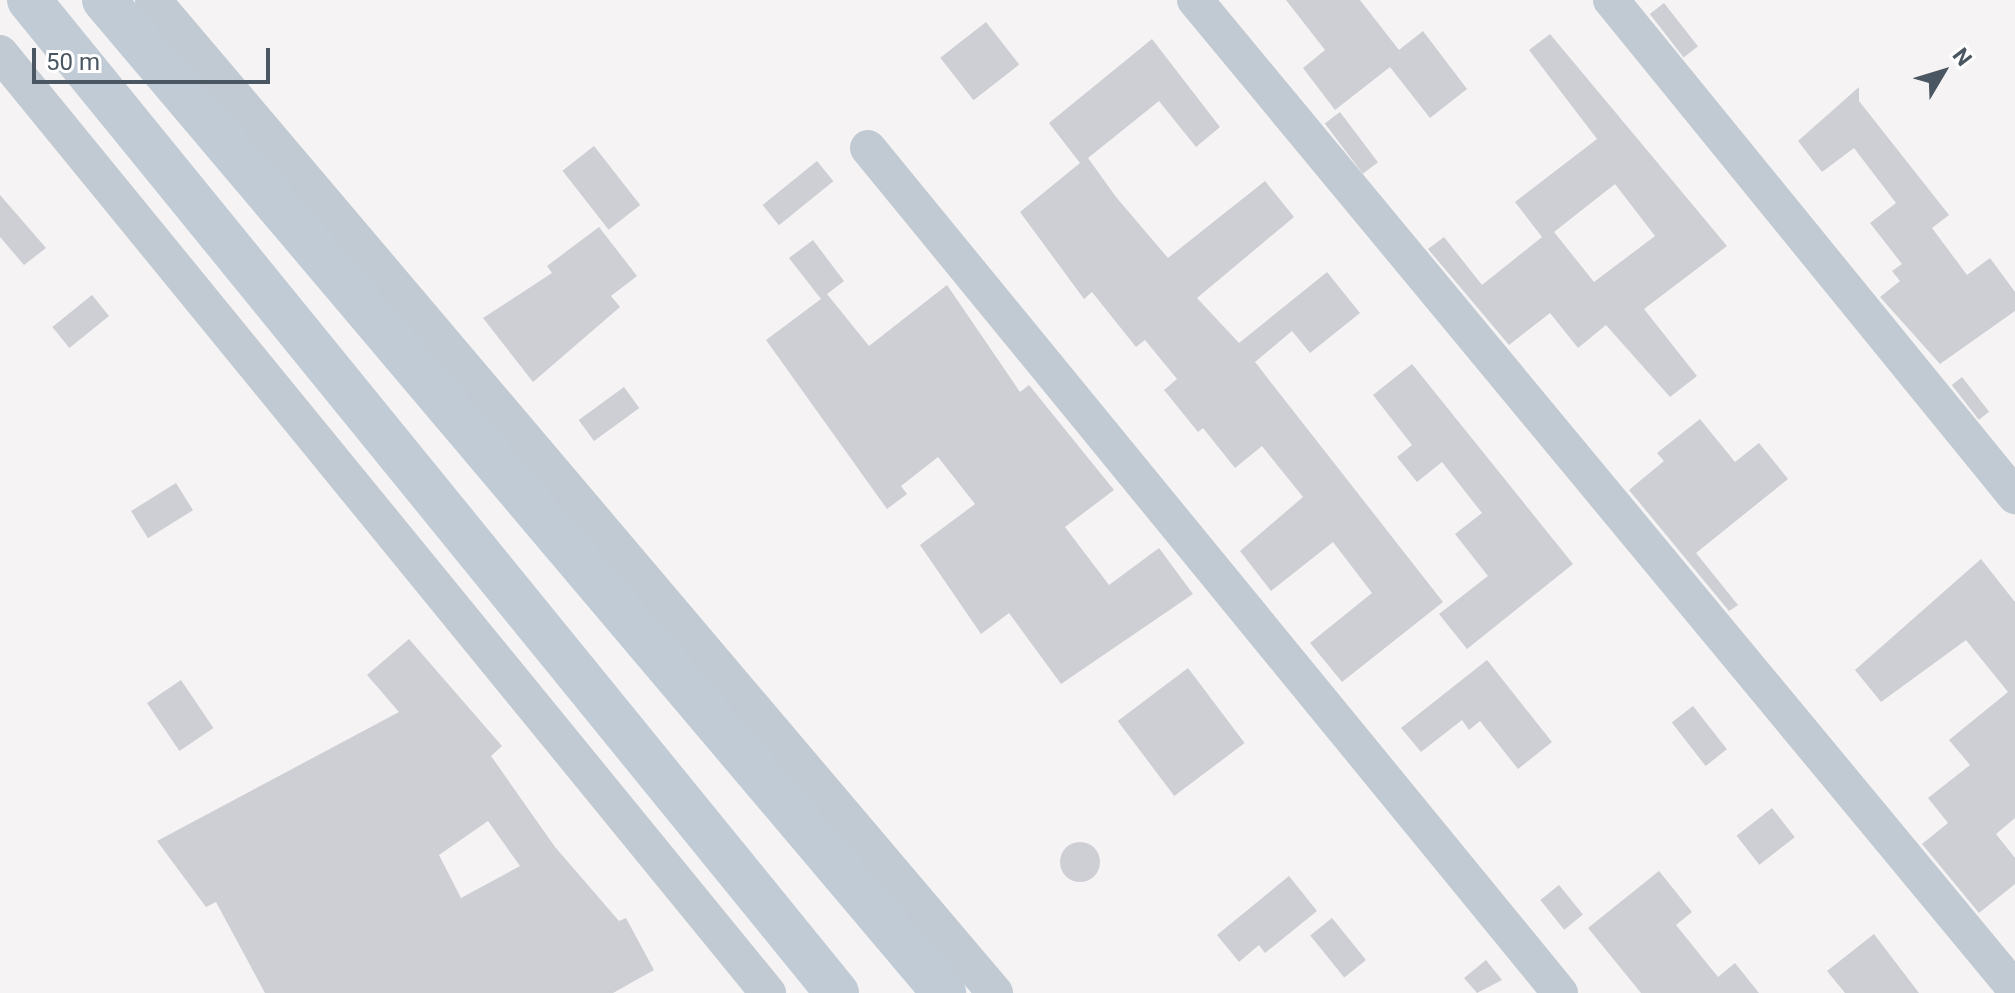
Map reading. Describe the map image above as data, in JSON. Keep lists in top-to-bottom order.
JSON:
{
  "scale_bar": "50 m",
  "north": "top right"
}
